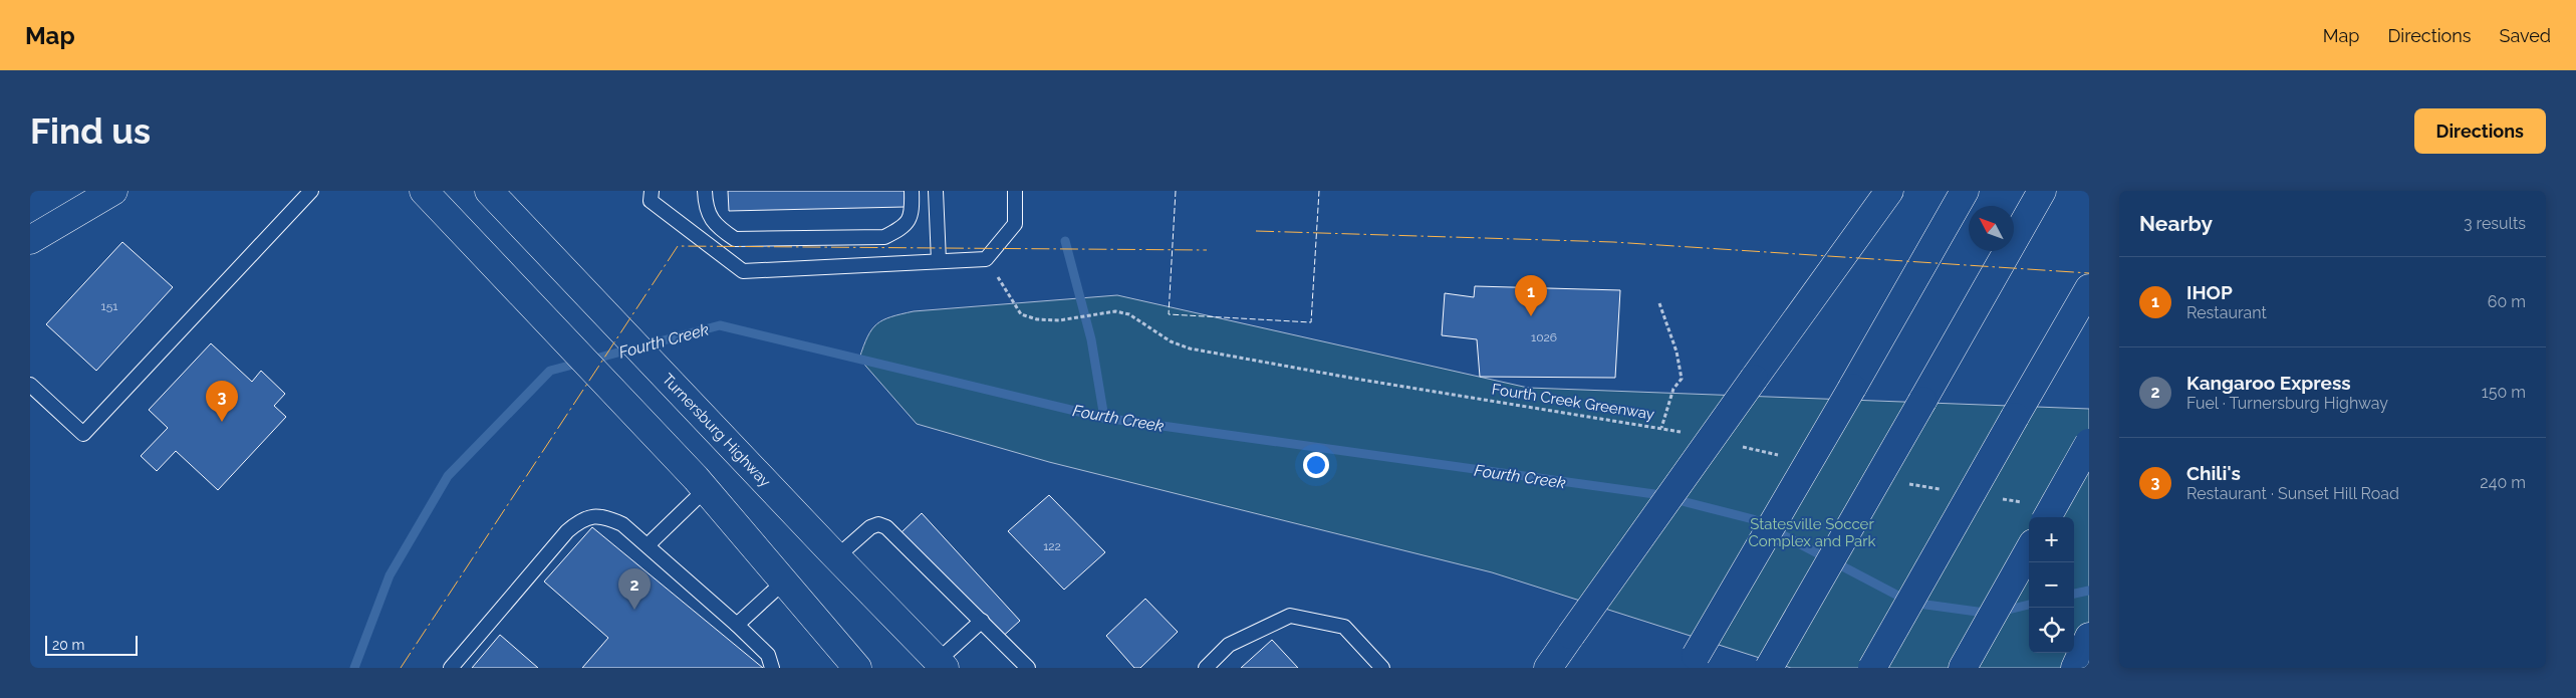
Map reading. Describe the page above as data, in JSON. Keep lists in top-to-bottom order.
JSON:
{
  "streets": {
    "main road": ["Turnersburg Highway"],
    "path": ["Fourth Creek Greenway"]
  },
  "water": ["Fourth Creek"],
  "parks": ["Statesville Soccer Complex and Park"],
  "house_numbers": ["151", "1026", "122"],
  "scale_bar": "20 m",
  "north": "top left",
  "page": {
    "header": "Map",
    "nav": ["Map", "Directions", "Saved"],
    "buttons": "Directions",
    "title": "Find us",
    "heading": ["Nearby", "3 results"],
    "list": [
      {
        "mark": "1",
        "name": "IHOP",
        "note": "Restaurant",
        "value": "60 m"
      },
      {
        "mark": "2",
        "name": "Kangaroo Express",
        "note": "Fuel · Turnersburg Highway",
        "value": "150 m"
      },
      {
        "mark": "3",
        "name": "Chili's",
        "note": "Restaurant · Sunset Hill Road",
        "value": "240 m"
      }
    ],
    "pins": ["1", "3", "2"],
    "map_buttons": ["+", "−"],
    "scale": "20 m"
  }
}
